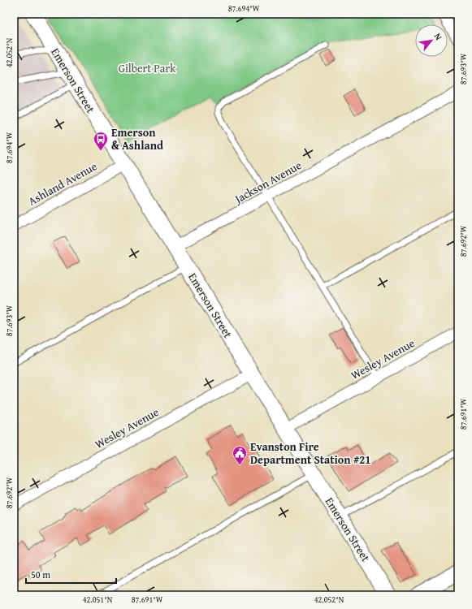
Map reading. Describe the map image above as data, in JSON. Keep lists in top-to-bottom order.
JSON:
{
  "streets": {
    "main road": ["Emerson Street"],
    "street": ["Jackson Avenue", "Ashland Avenue", "Wesley Avenue"]
  },
  "crossings": [
    ["Emerson Street", "Jackson Avenue"],
    ["Emerson Street", "Ashland Avenue"],
    ["Emerson Street", "Wesley Avenue"]
  ],
  "parks": ["Gilbert Park"],
  "places": {
    "bus stop": ["Emerson & Ashland"],
    "public building": ["Evanston Fire Department Station #21"]
  },
  "scale_bar": "50 m",
  "north": "top right",
  "coordinates": [
    "87.694°W",
    "42.052°N",
    "87.693°W",
    "87.692°W",
    "87.691°W",
    "42.051°N"
  ]
}
